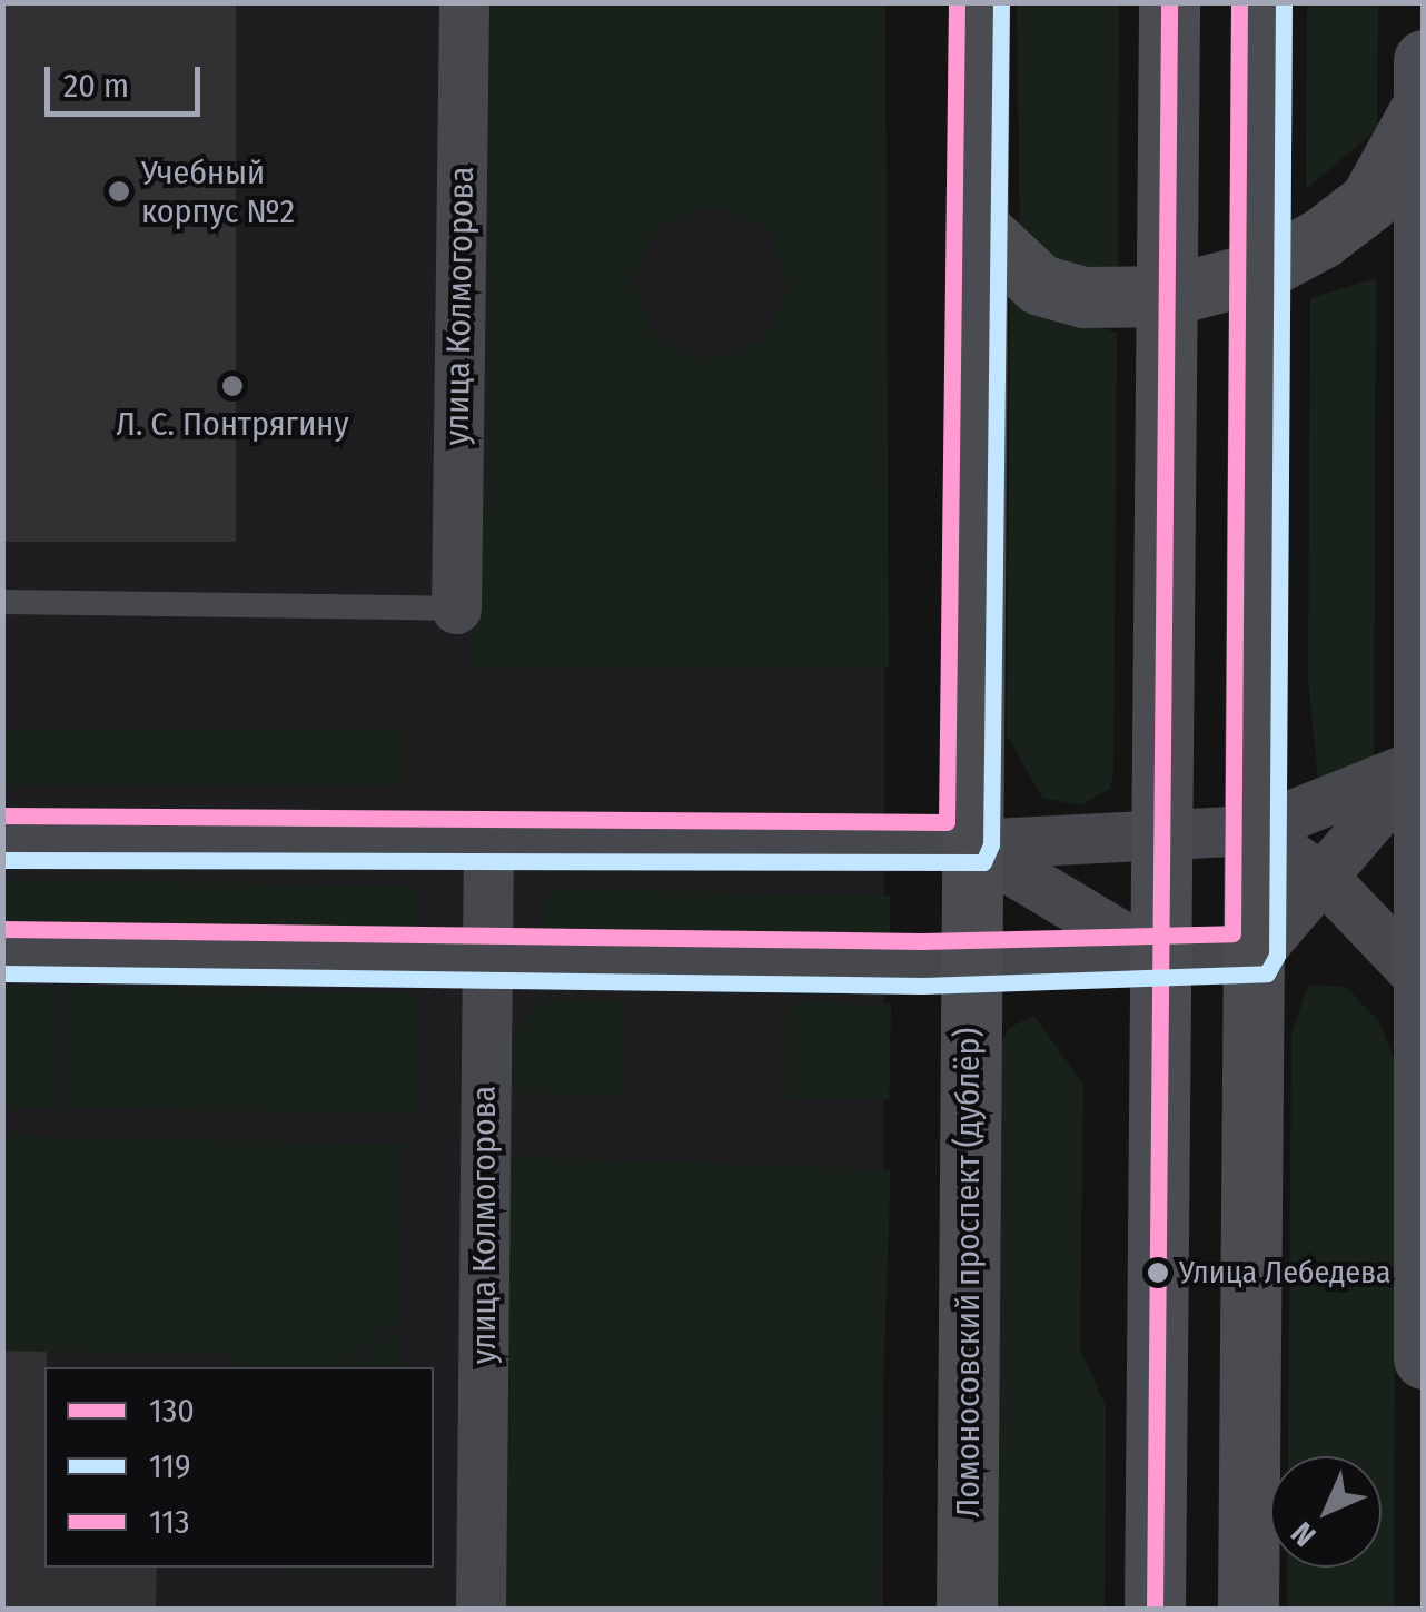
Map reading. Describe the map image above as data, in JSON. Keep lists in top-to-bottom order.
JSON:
{
  "streets": {
    "street": ["улица Колмогорова", "Ломоносовский проспект (дублёр)"]
  },
  "places": ["Учебный корпус №2", "Л. С. Понтрягину", "Улица Лебедева"],
  "lines": ["transit line 130", "transit line 119", "transit line 113"],
  "legend": ["130", "119", "113"],
  "scale_bar": "20 m",
  "north": "bottom left"
}
